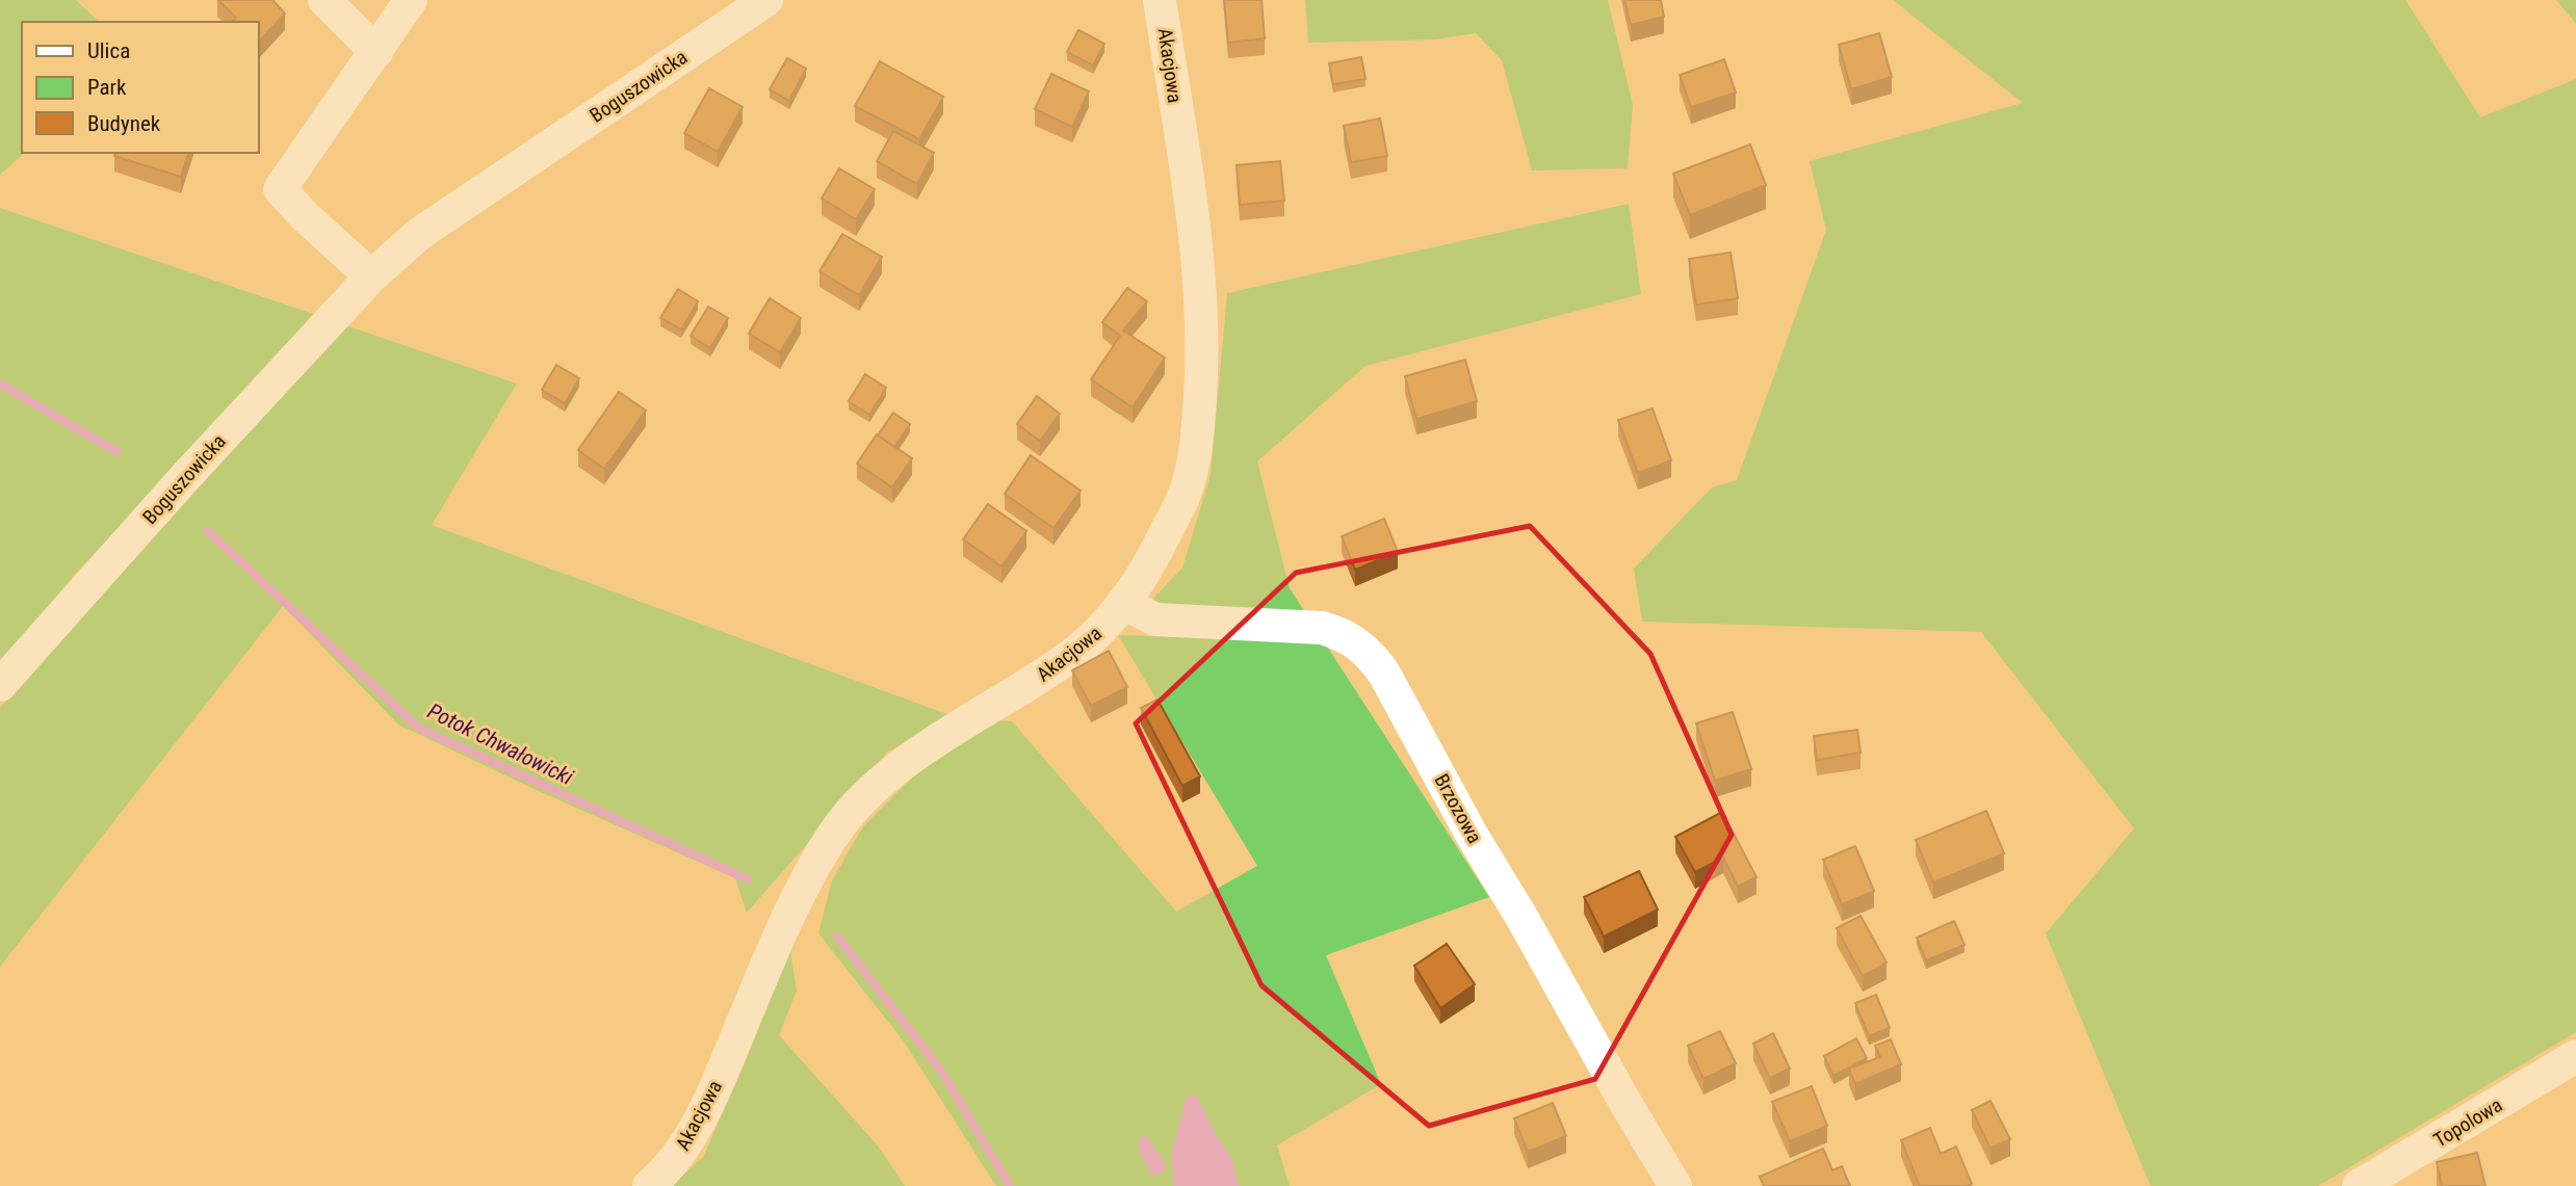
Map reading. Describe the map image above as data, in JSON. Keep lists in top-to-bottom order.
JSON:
{
  "streets": {
    "street": [
      "Akacjowa",
      "Boguszowicka",
      "Brzozowa",
      "Topolowa"
    ]
  },
  "crossings": [
    ["Akacjowa", "Brzozowa"]
  ],
  "water": ["Potok Chwałowicki"],
  "legend": ["Ulica", "Park", "Budynek"]
}
